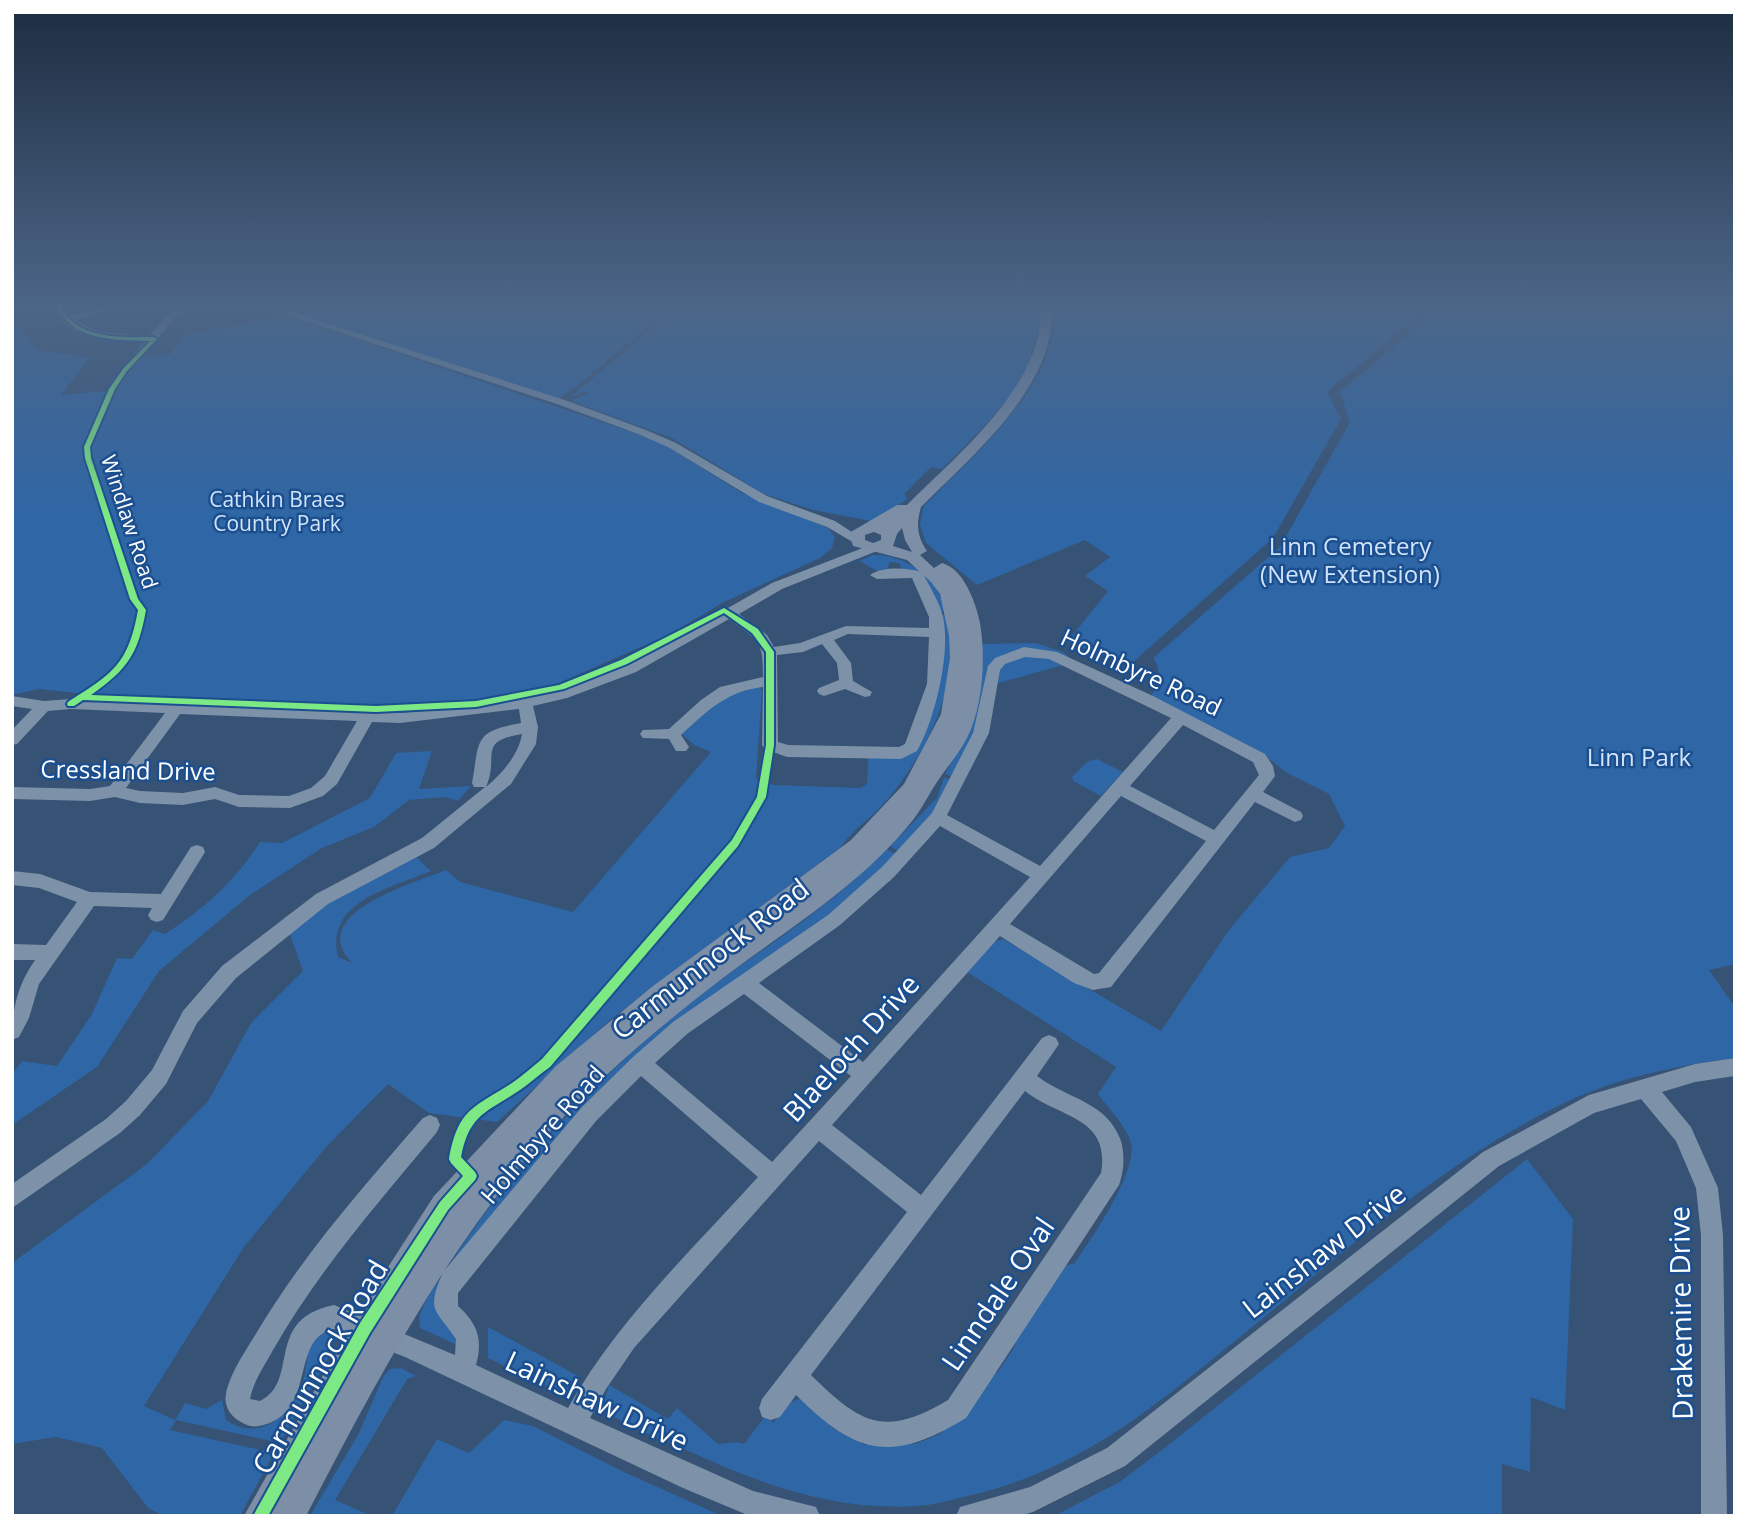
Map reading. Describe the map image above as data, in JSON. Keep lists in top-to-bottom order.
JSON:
{
  "streets": {
    "main road": ["Carmunnock Road"],
    "street": [
      "Holmbyre Road",
      "Cressland Drive",
      "Blaeloch Drive",
      "Lainshaw Drive",
      "Linndale Oval",
      "Drakemire Drive"
    ],
    "cycle path": ["Windlaw Road"]
  },
  "crossings": [
    ["Holmbyre Road", "Blaeloch Drive"],
    ["Holmbyre Road", "Lainshaw Drive"],
    ["Carmunnock Road", "Lainshaw Drive"],
    ["Blaeloch Drive", "Lainshaw Drive"],
    ["Lainshaw Drive", "Drakemire Drive"]
  ],
  "parks": ["Cathkin Braes Country Park", "Linn Cemetery (New Extension)", "Linn Park"]
}
